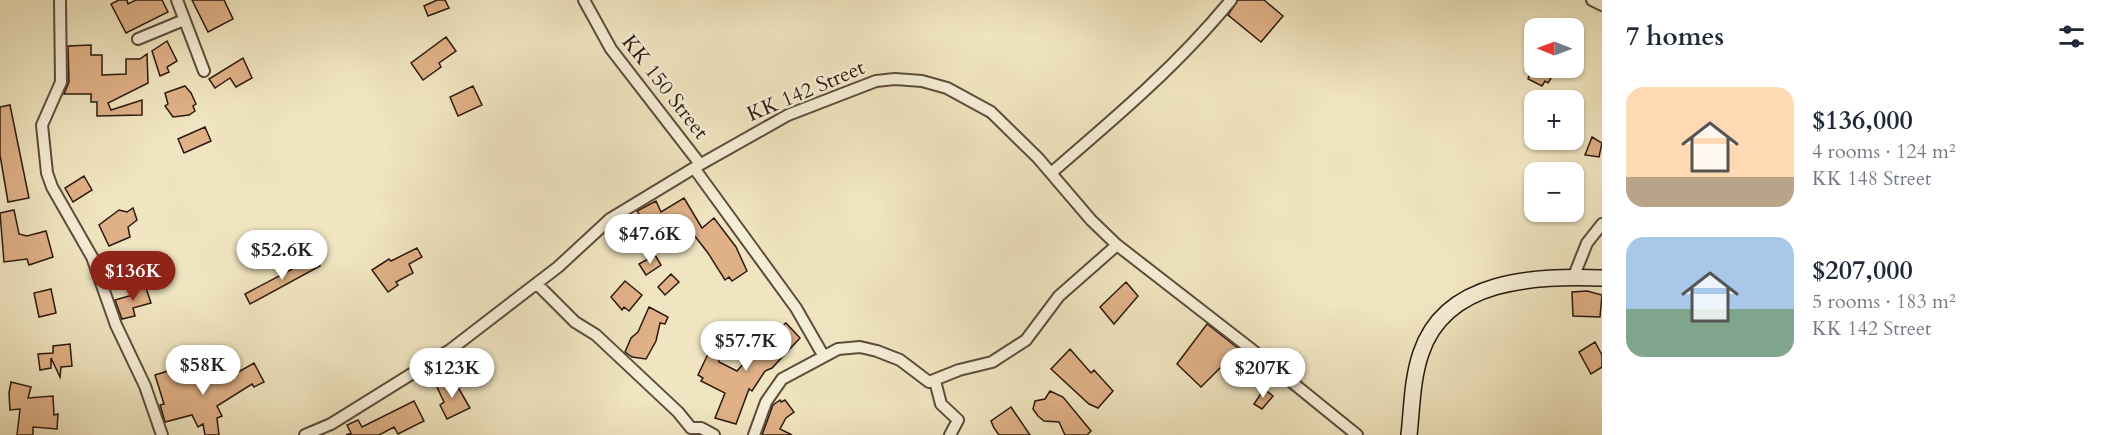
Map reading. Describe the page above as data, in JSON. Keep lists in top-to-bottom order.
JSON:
{
  "streets": {
    "street": ["KK 150 Street", "KK 142 Street"]
  },
  "crossings": [
    ["KK 150 Street", "KK 142 Street"]
  ],
  "north": "left",
  "page": {
    "heading": "7 homes",
    "map_buttons": ["+", "−"],
    "list": [
      {
        "name": "$136,000",
        "note": "4 rooms · 124 m² · KK 148 Street"
      },
      {
        "name": "$207,000",
        "note": "5 rooms · 183 m² · KK 142 Street"
      }
    ],
    "price": [
      "$47.6K",
      "$52.6K",
      "$136K",
      "$57.7K",
      "$58K",
      "$123K",
      "$207K"
    ]
  }
}
